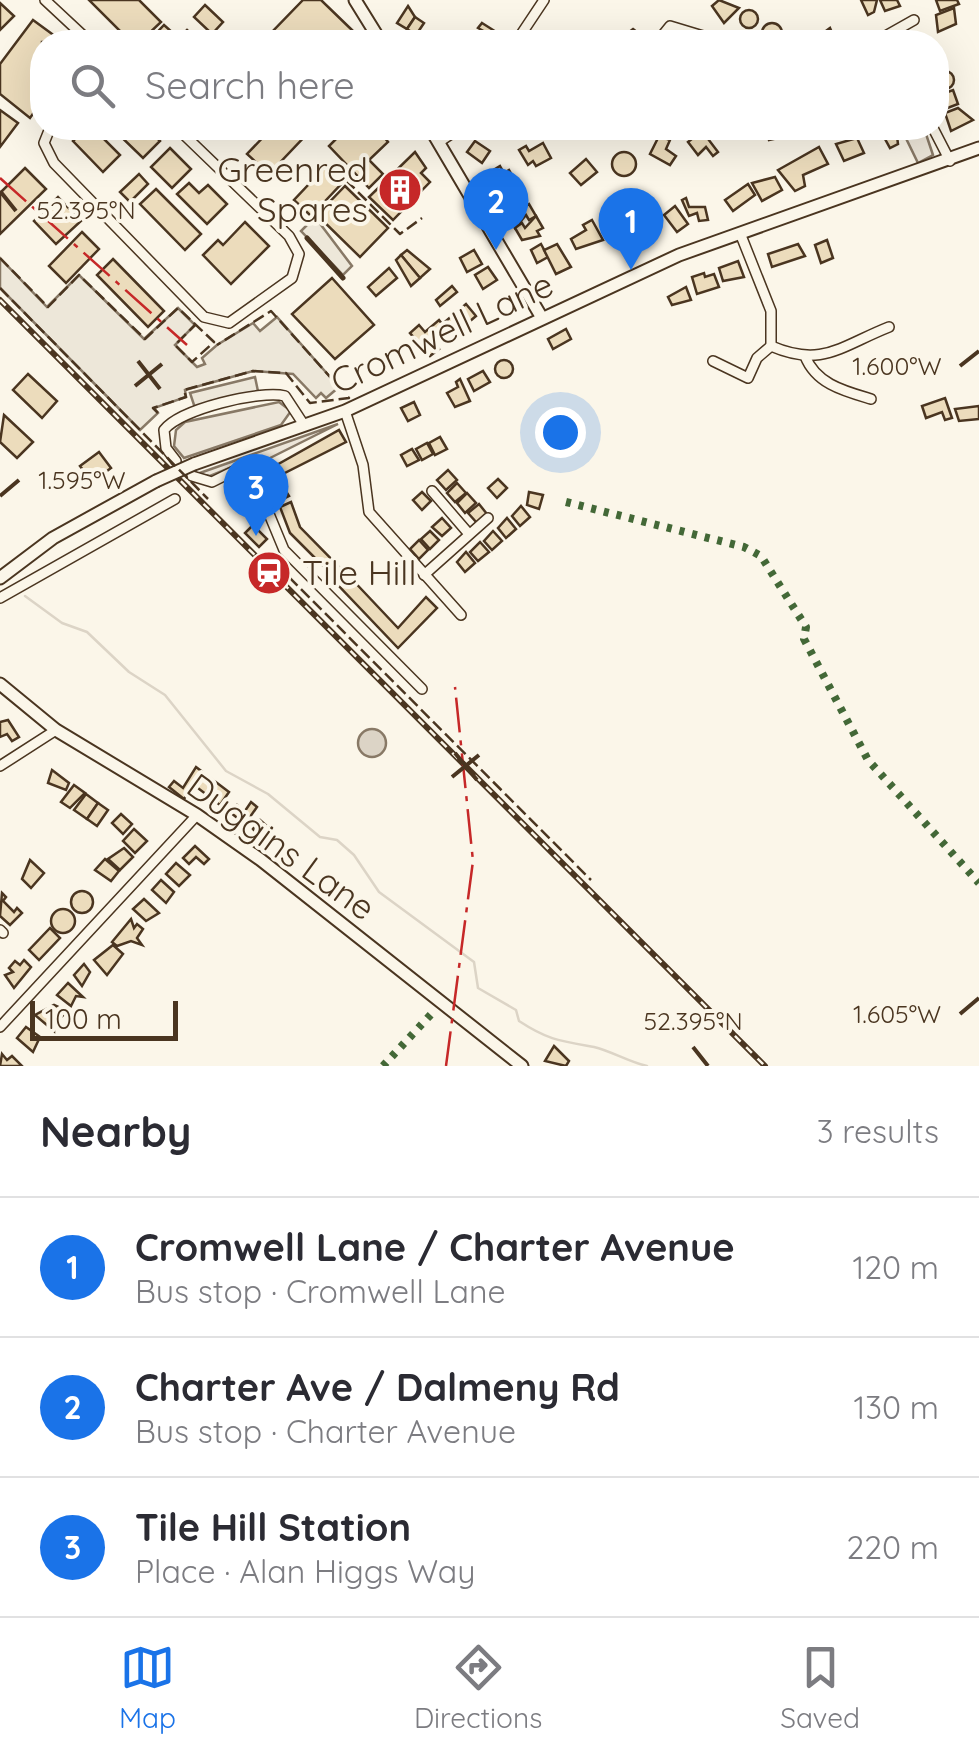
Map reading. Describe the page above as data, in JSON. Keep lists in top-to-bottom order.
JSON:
{
  "streets": {
    "street": ["Cromwell Lane", "Duggins Lane"]
  },
  "places": {
    "building": ["Greenred Spares"],
    "station": ["Tile Hill"]
  },
  "scale_bar": "100 m",
  "page": {
    "search": "Search here",
    "pins": ["2", "1", "3"],
    "scale": "100 m",
    "heading": ["Nearby", "3 results"],
    "list": [
      {
        "mark": "1",
        "name": "Cromwell Lane / Charter Avenue",
        "note": "Bus stop · Cromwell Lane",
        "value": "120 m"
      },
      {
        "mark": "2",
        "name": "Charter Ave / Dalmeny Rd",
        "note": "Bus stop · Charter Avenue",
        "value": "130 m"
      },
      {
        "mark": "3",
        "name": "Tile Hill Station",
        "note": "Place · Alan Higgs Way",
        "value": "220 m"
      }
    ],
    "nav": ["Map", "Directions", "Saved"]
  },
  "coordinates": [
    "52.395°N",
    "1.600°W",
    "1.595°W",
    "1.605°W"
  ]
}
